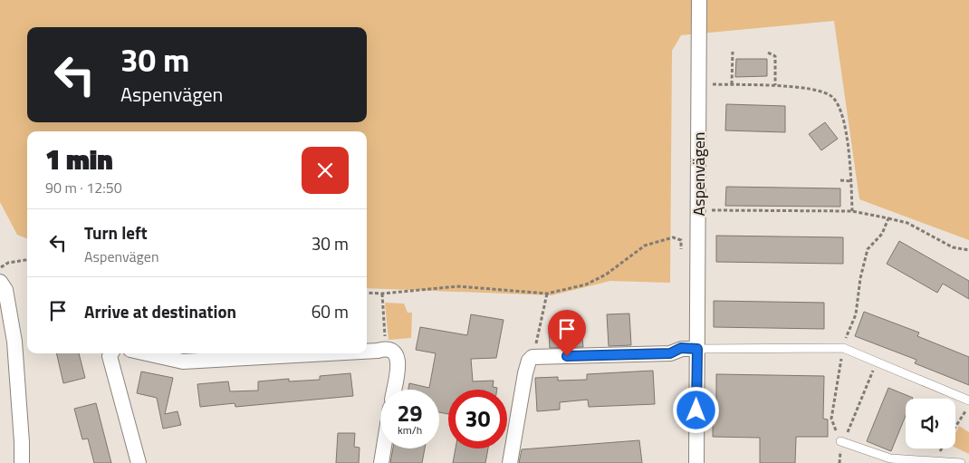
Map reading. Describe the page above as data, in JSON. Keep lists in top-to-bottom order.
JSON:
{
  "streets": {
    "street": ["Aspenvägen"]
  },
  "page": {
    "turn": ["30 m", "Aspenvägen"],
    "heading": ["1 min", "90 m · 12:50"],
    "list": [
      {
        "name": "Turn left",
        "note": "Aspenvägen",
        "value": "30 m"
      },
      {
        "name": "Arrive at destination",
        "value": "60 m"
      }
    ],
    "speed": "29 km/h",
    "limit": "30"
  }
}
